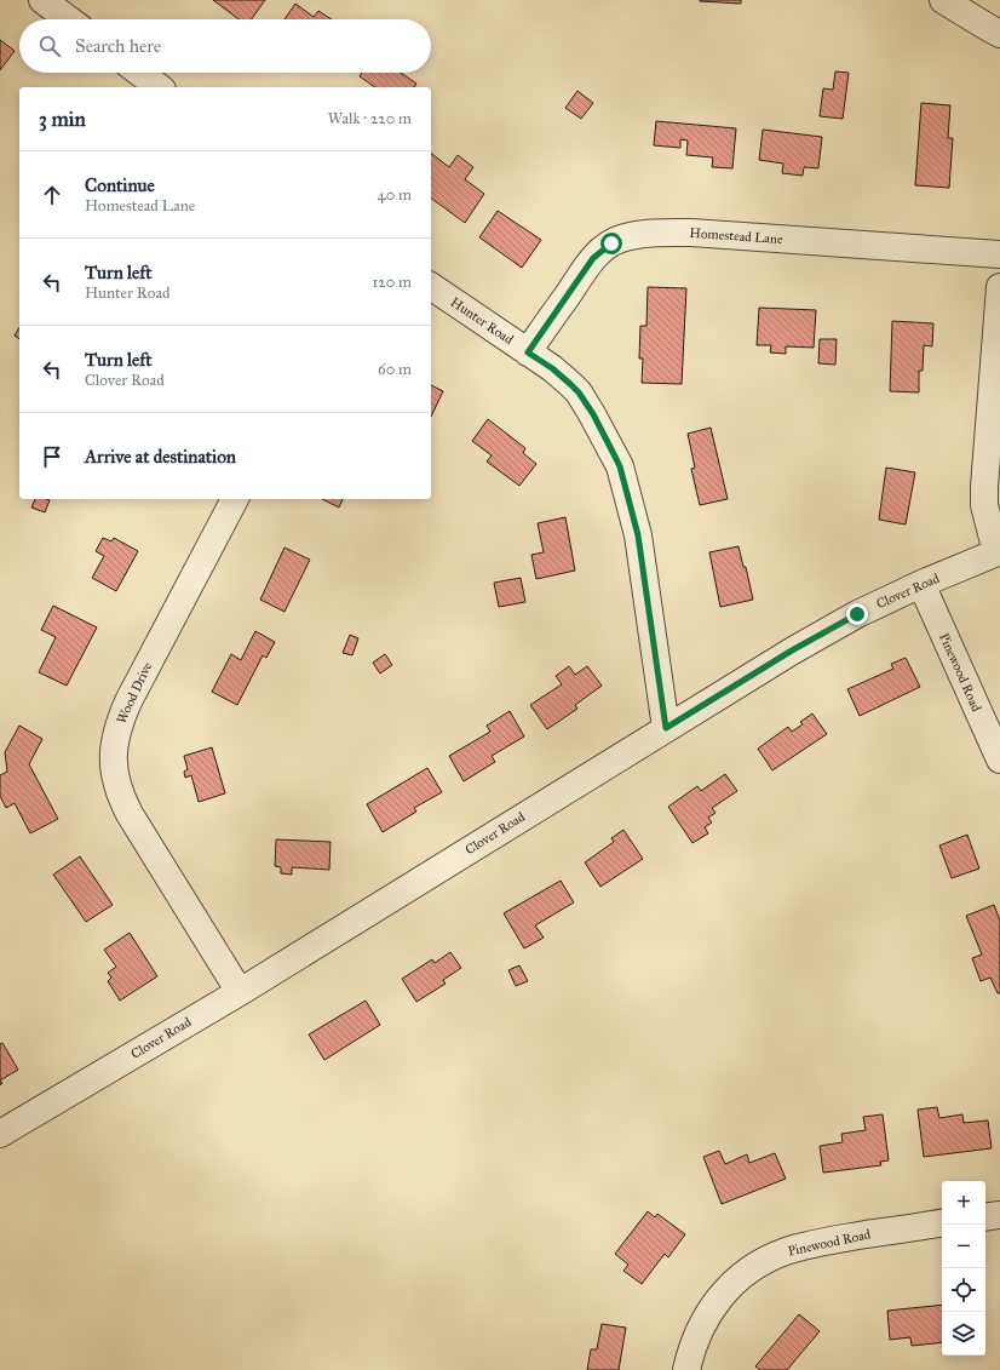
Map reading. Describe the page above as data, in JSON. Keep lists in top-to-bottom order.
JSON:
{
  "streets": {
    "street": [
      "Homestead Lane",
      "Hunter Road",
      "Clover Road",
      "Pinewood Road",
      "Wood Drive"
    ]
  },
  "crossings": [
    ["Homestead Lane", "Hunter Road"],
    ["Hunter Road", "Clover Road"],
    ["Clover Road", "Pinewood Road"],
    ["Clover Road", "Wood Drive"]
  ],
  "page": {
    "search": "Search here",
    "heading": ["3 min", "Walk · 220 m"],
    "list": [
      ["Continue", "Homestead Lane", "40 m"],
      ["Turn left", "Hunter Road", "120 m"],
      ["Turn left", "Clover Road", "60 m"],
      "Arrive at destination"
    ],
    "map_buttons": ["+", "−"]
  }
}
